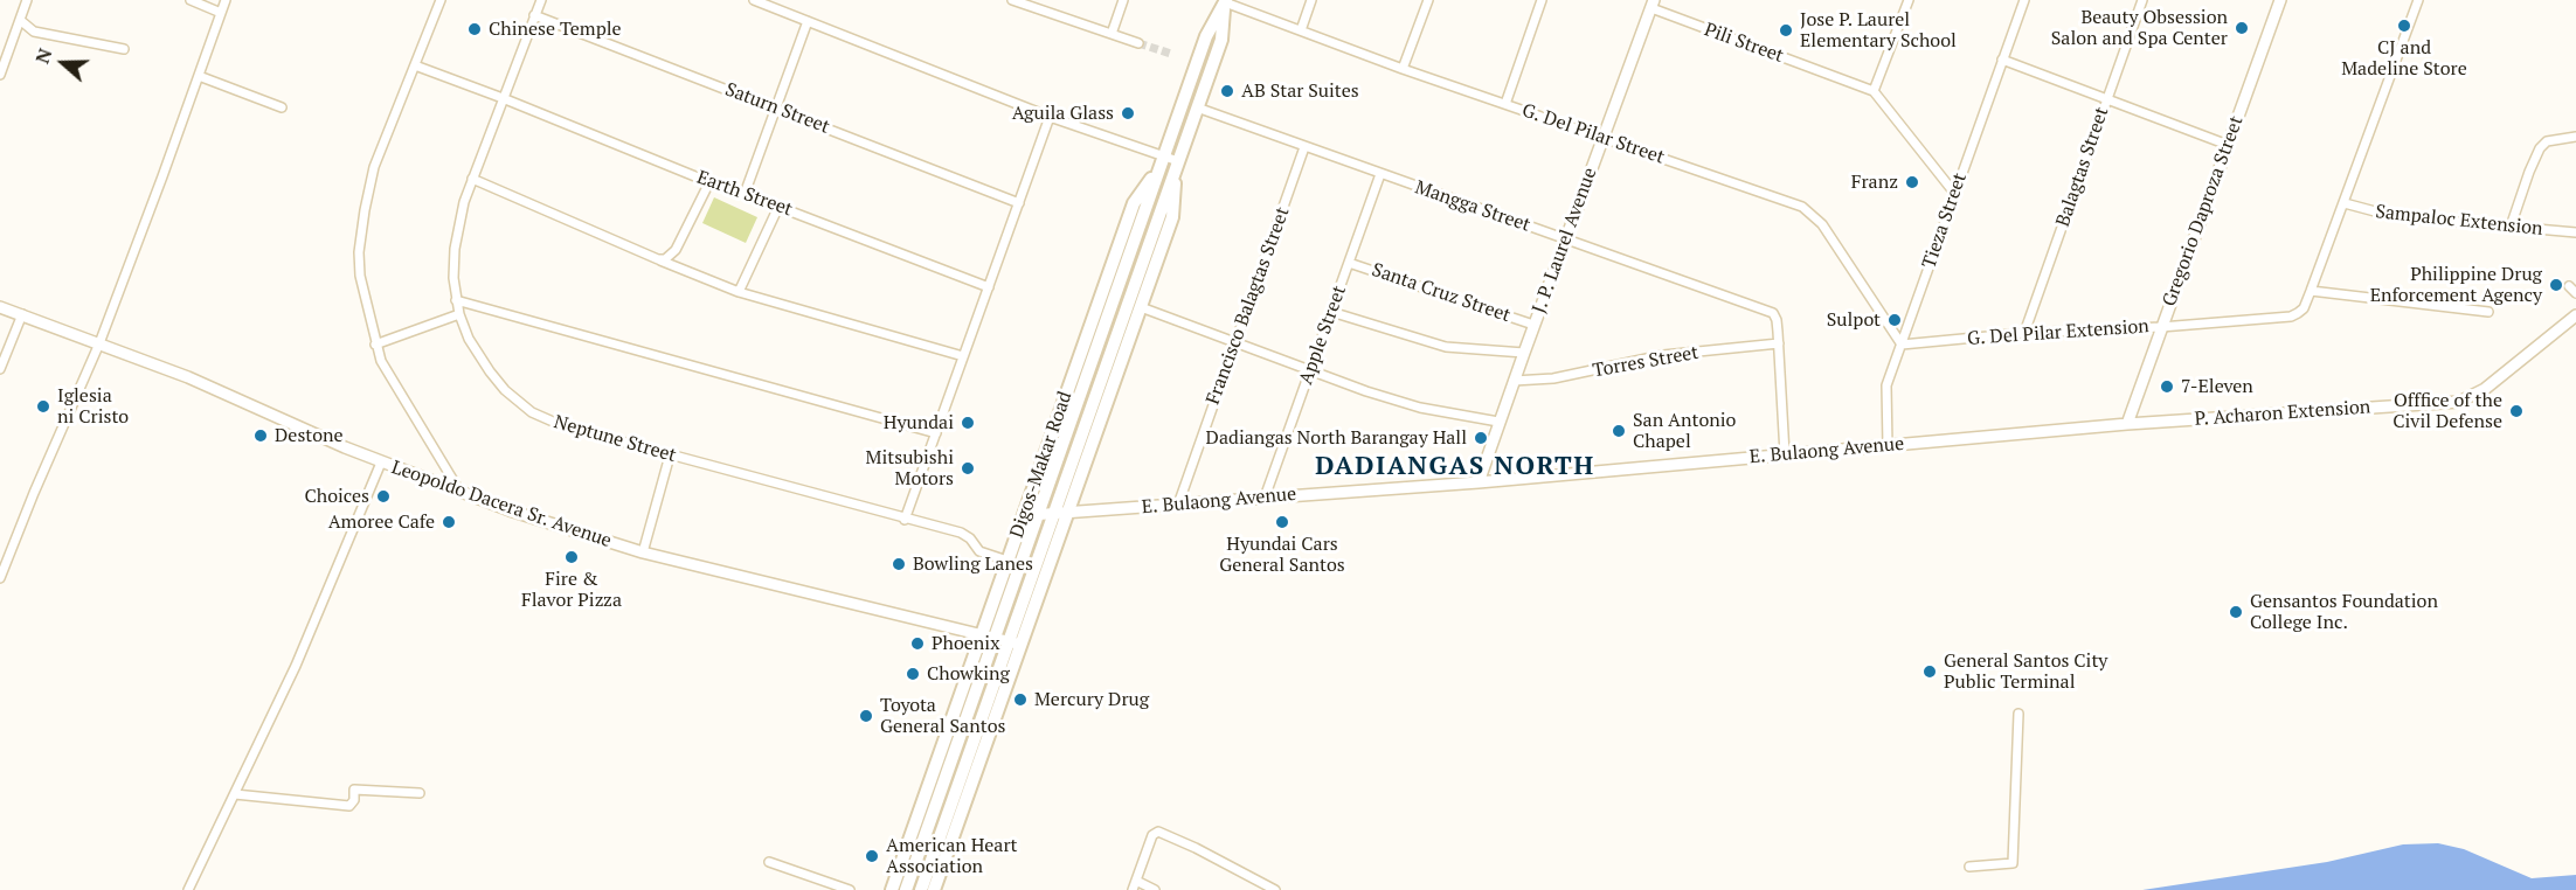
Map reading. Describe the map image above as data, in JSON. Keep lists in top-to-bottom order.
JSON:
{
  "streets": {
    "main road": [
      "Gregorio Daproza Street",
      "J. P. Laurel Avenue",
      "P. Acharon Extension",
      "E. Bulaong Avenue",
      "Digos-Makar Road",
      "Leopoldo Dacera Sr. Avenue"
    ],
    "street": [
      "Pili Street",
      "Saturn Street",
      "G. Del Pilar Street",
      "Balagtas Street",
      "Earth Street",
      "Mangga Street",
      "Tieza Street",
      "Sampaloc Extension",
      "Santa Cruz Street",
      "Francisco Balagtas Street",
      "G. Del Pilar Extension",
      "Apple Street",
      "Torres Street",
      "Neptune Street"
    ]
  },
  "crossings": [
    ["Pili Street", "J. P. Laurel Avenue"],
    ["Saturn Street", "Neptune Street"],
    ["G. Del Pilar Street", "Tieza Street"],
    ["G. Del Pilar Street", "J. P. Laurel Avenue"],
    ["G. Del Pilar Street", "G. Del Pilar Extension"],
    ["G. Del Pilar Street", "Digos-Makar Road"],
    ["Balagtas Street", "G. Del Pilar Extension"],
    ["Earth Street", "Neptune Street"],
    ["Mangga Street", "J. P. Laurel Avenue"],
    ["Mangga Street", "Francisco Balagtas Street"],
    ["Mangga Street", "Apple Street"],
    ["Mangga Street", "Torres Street"],
    ["Mangga Street", "E. Bulaong Avenue"],
    ["Mangga Street", "Digos-Makar Road"],
    ["Gregorio Daproza Street", "G. Del Pilar Extension"],
    ["Gregorio Daproza Street", "P. Acharon Extension"],
    ["Gregorio Daproza Street", "E. Bulaong Avenue"],
    ["Tieza Street", "G. Del Pilar Extension"],
    ["Tieza Street", "E. Bulaong Avenue"],
    ["J. P. Laurel Avenue", "Santa Cruz Street"],
    ["J. P. Laurel Avenue", "Torres Street"],
    ["J. P. Laurel Avenue", "E. Bulaong Avenue"],
    ["Santa Cruz Street", "Apple Street"],
    ["Francisco Balagtas Street", "E. Bulaong Avenue"],
    ["Apple Street", "E. Bulaong Avenue"],
    ["P. Acharon Extension", "E. Bulaong Avenue"],
    ["Neptune Street", "Digos-Makar Road"],
    ["E. Bulaong Avenue", "Digos-Makar Road"],
    ["Digos-Makar Road", "Leopoldo Dacera Sr. Avenue"]
  ],
  "districts": ["DADIANGAS NORTH"],
  "places": [
    "CJ and Madeline Store",
    "Beauty Obsession Salon and Spa Center",
    "Chinese Temple",
    "Jose P. Laurel Elementary School",
    "AB Star Suites",
    "Aguila Glass",
    "Franz",
    "Philippine Drug Enforcement Agency",
    "Sulpot",
    "7-Eleven",
    "Iglesia ni Cristo",
    "Offfice of the Civil Defense",
    "Hyundai",
    "San Antonio Chapel",
    "Destone",
    "Dadiangas North Barangay Hall",
    "Mitsubishi Motors",
    "Choices",
    "Amoree Cafe",
    "Hyundai Cars General Santos",
    "Fire & Flavor Pizza",
    "Bowling Lanes",
    "Gensantos Foundation College Inc.",
    "Phoenix",
    "General Santos City Public Terminal",
    "Chowking",
    "Mercury Drug",
    "Toyota General Santos",
    "American Heart Association"
  ],
  "north": "left"
}
